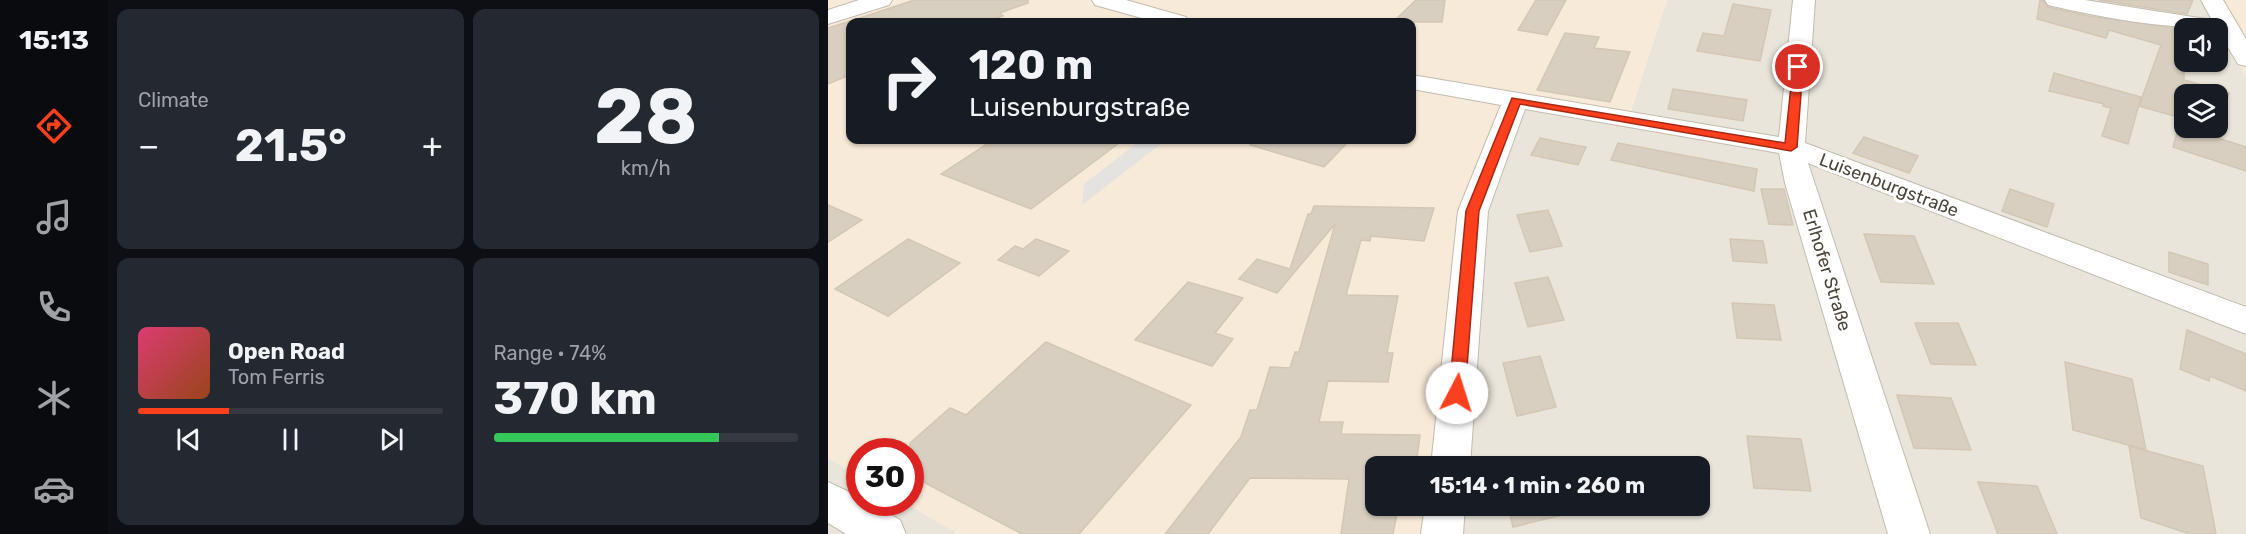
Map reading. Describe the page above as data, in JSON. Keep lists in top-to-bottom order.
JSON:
{
  "streets": {
    "street": ["Luisenburgstraße", "Erlhofer Straße"]
  },
  "crossings": [
    ["Luisenburgstraße", "Erlhofer Straße"]
  ],
  "page": {
    "tabs": "15:13",
    "tile": [
      "Climate",
      ["28", "km/h"],
      ["Range · 74%", "370 km"]
    ],
    "turn": ["120 m", "Luisenburgstraße"],
    "heat": ["−", "21.5°", "+"],
    "song": ["Open Road", "Tom Ferris"],
    "limit": "30",
    "trip": "15:14 · 1 min · 260 m"
  }
}
